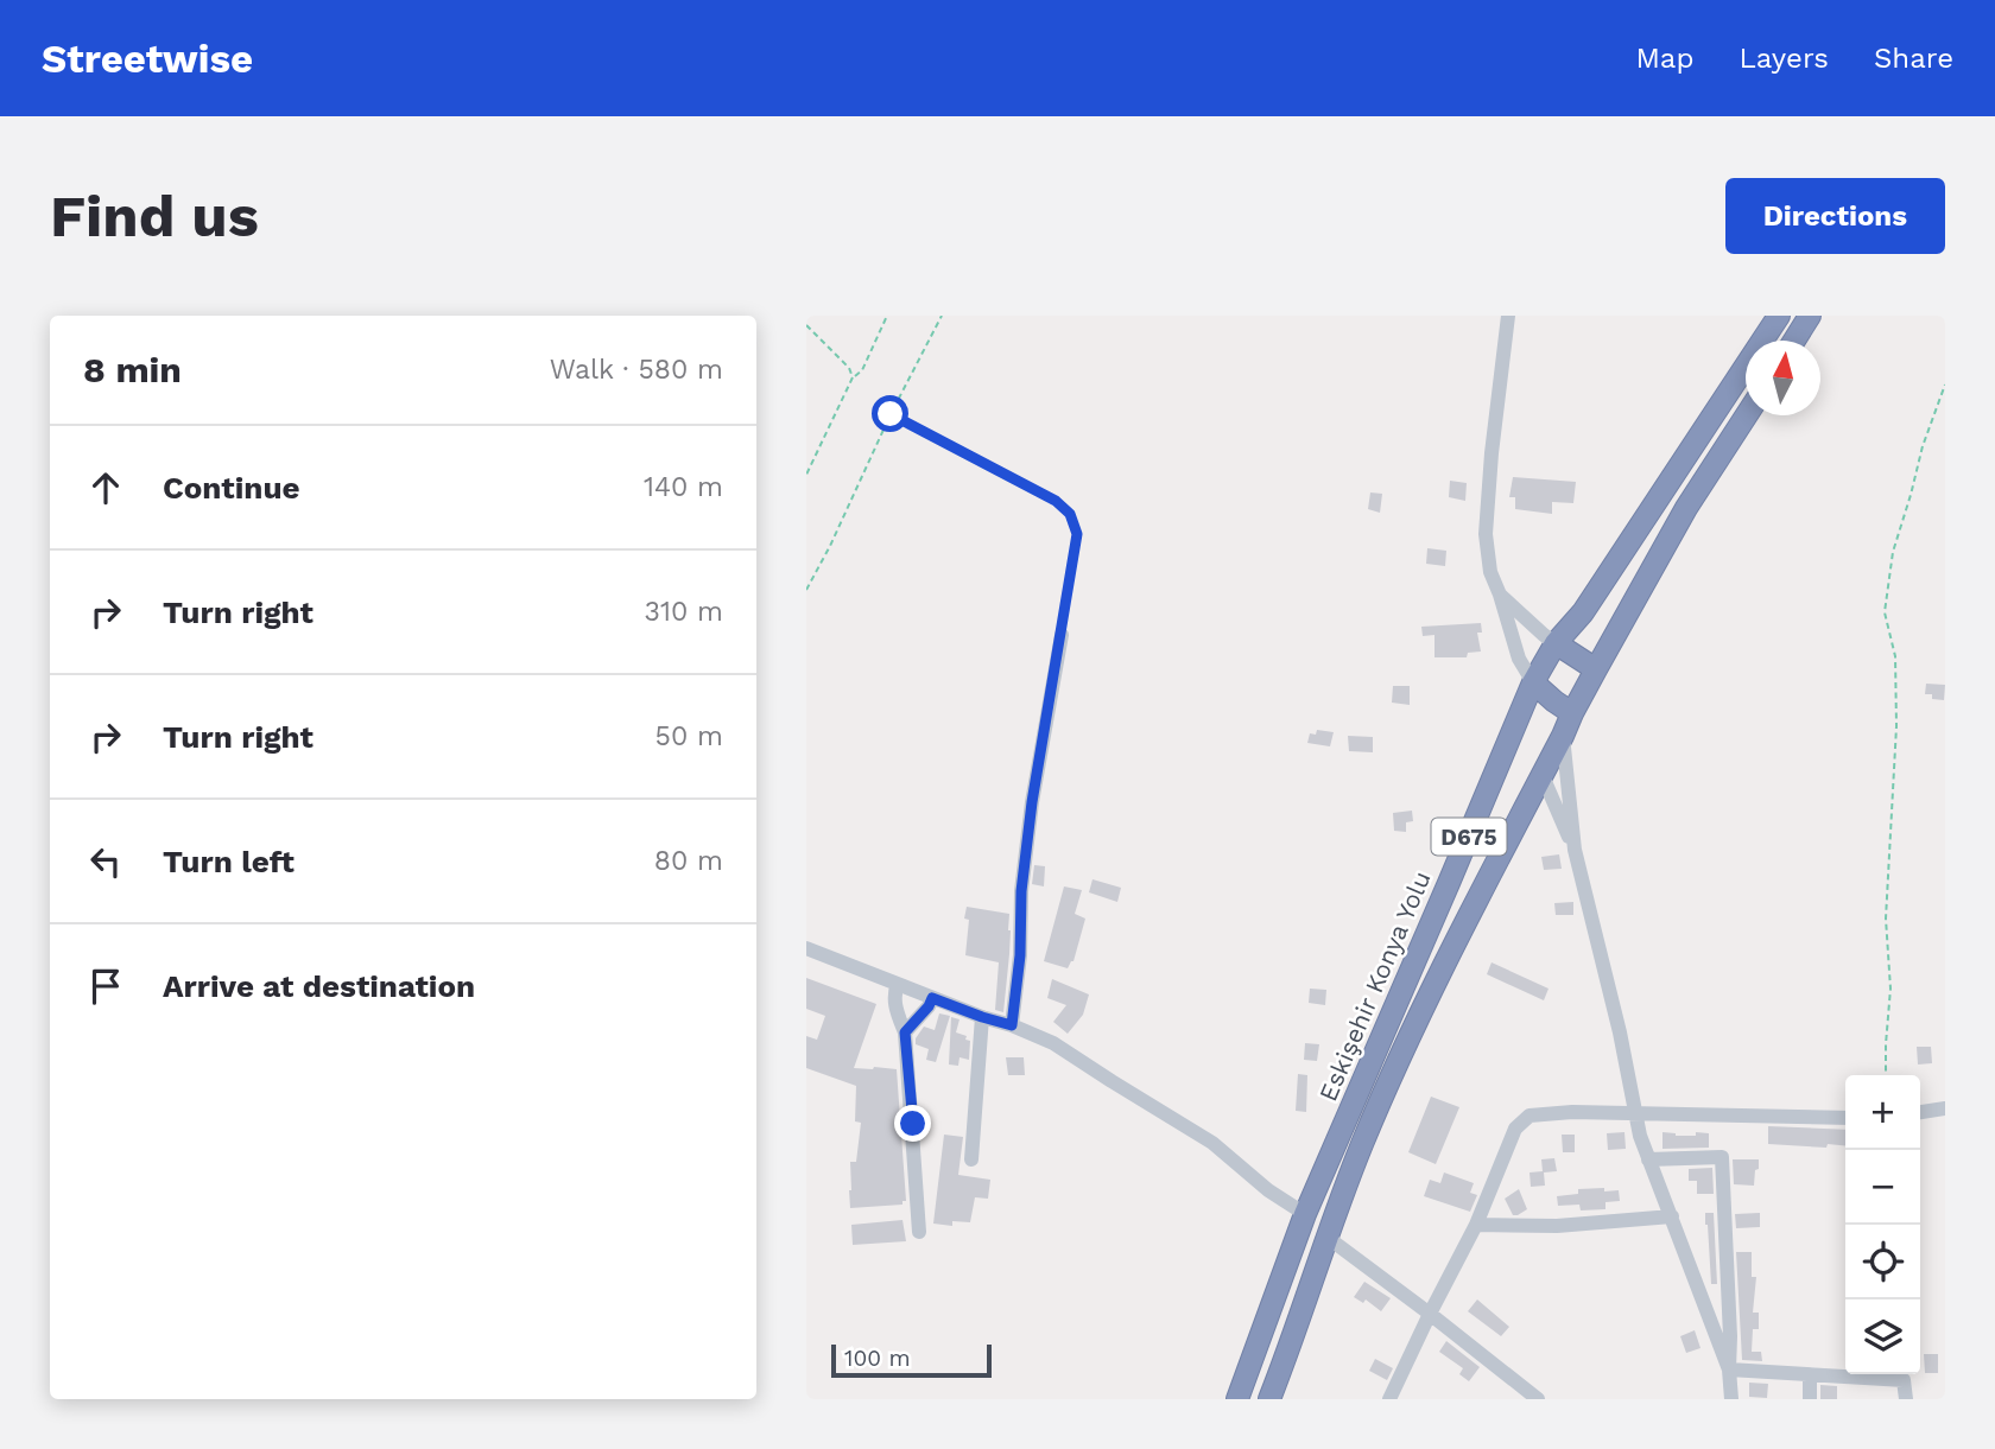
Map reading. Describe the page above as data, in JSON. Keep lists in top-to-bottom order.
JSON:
{
  "streets": {
    "highway": ["D675", "Eskişehir Konya Yolu"]
  },
  "scale_bar": "100 m",
  "north": "top",
  "page": {
    "header": "Streetwise",
    "nav": ["Map", "Layers", "Share"],
    "buttons": "Directions",
    "title": "Find us",
    "heading": ["8 min", "Walk · 580 m"],
    "list": [
      ["Continue", "140 m"],
      ["Turn right", "310 m"],
      ["Turn right", "50 m"],
      ["Turn left", "80 m"],
      "Arrive at destination"
    ],
    "map_buttons": ["+", "−"],
    "scale": "100 m"
  }
}
